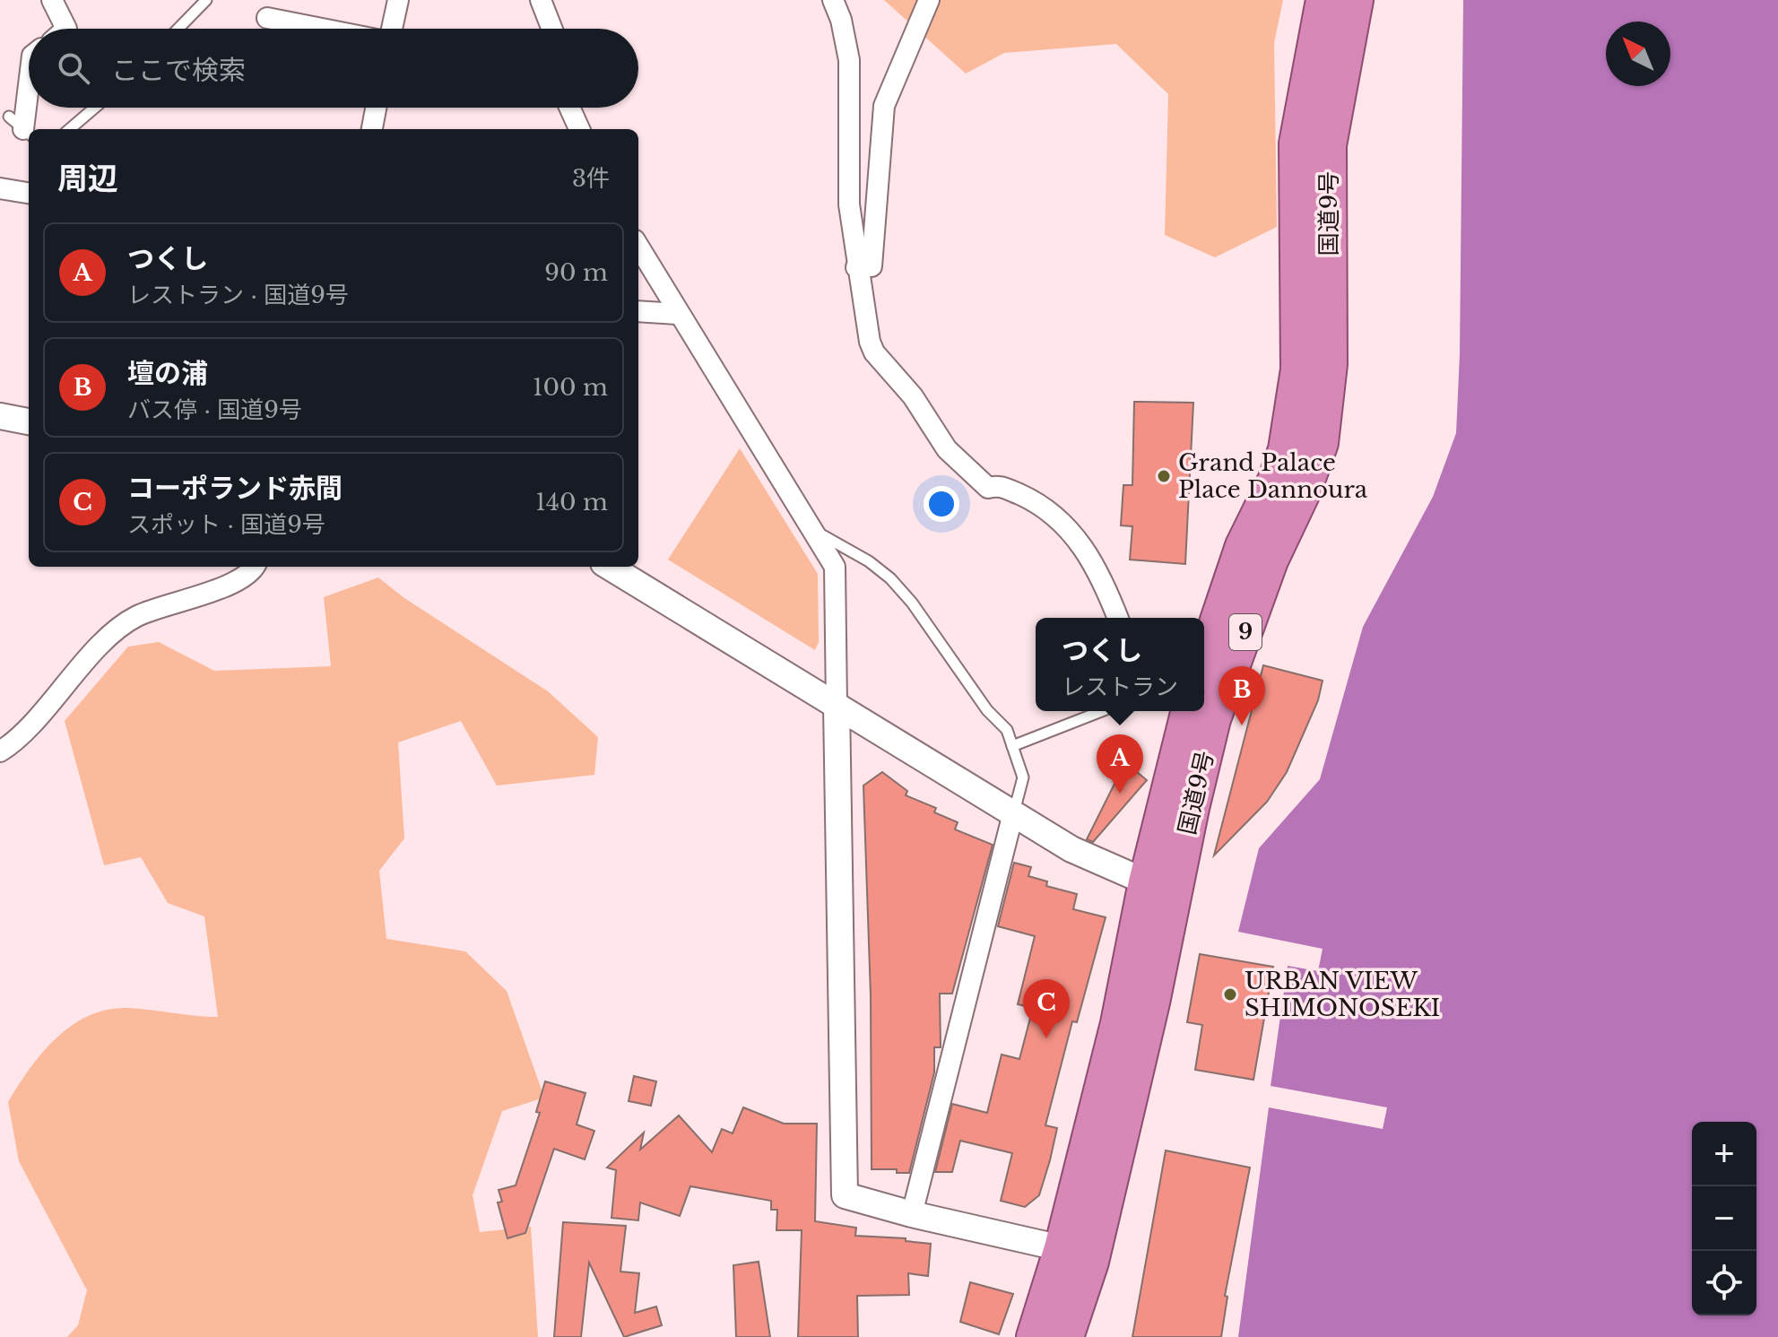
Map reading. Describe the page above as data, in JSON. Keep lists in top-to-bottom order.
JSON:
{
  "streets": {
    "highway": ["国道9号", "9"]
  },
  "places": ["Grand Palace Place Dannoura", "URBAN VIEW SHIMONOSEKI"],
  "north": "top left",
  "page": {
    "search": "ここで検索",
    "heading": ["周辺", "3件"],
    "list": [
      {
        "mark": "A",
        "name": "つくし",
        "note": "レストラン · 国道9号",
        "value": "90 m"
      },
      {
        "mark": "B",
        "name": "壇の浦",
        "note": "バス停 · 国道9号",
        "value": "100 m"
      },
      {
        "mark": "C",
        "name": "コーポランド赤間",
        "note": "スポット · 国道9号",
        "value": "140 m"
      }
    ],
    "popup": ["つくし", "レストラン"],
    "pins": ["B", "A", "C"],
    "map_buttons": ["+", "−"]
  }
}
